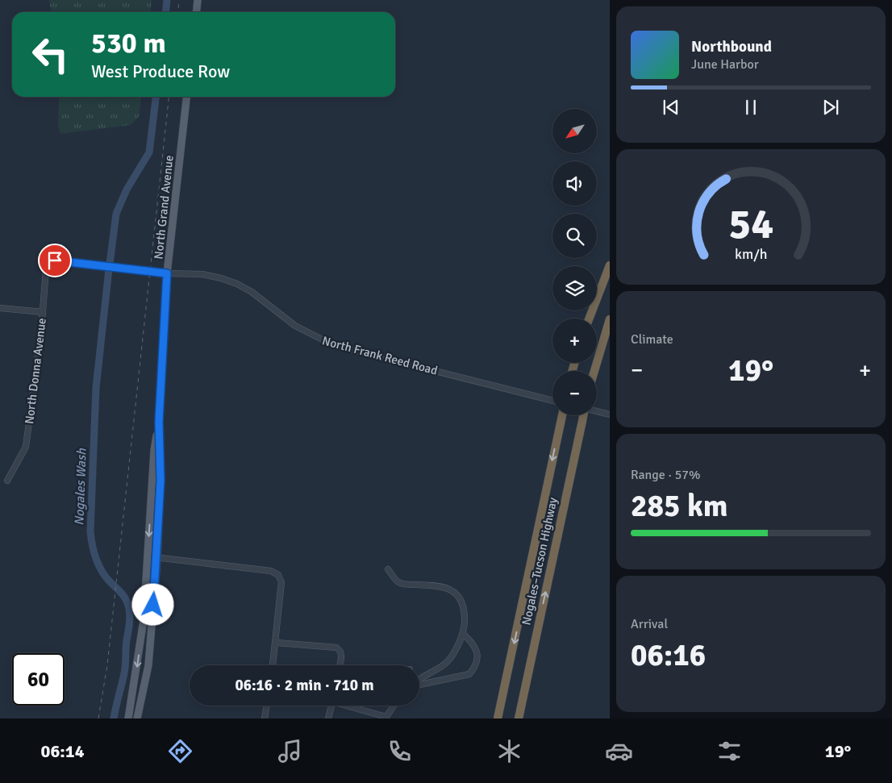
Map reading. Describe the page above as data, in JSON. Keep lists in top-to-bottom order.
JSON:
{
  "streets": {
    "highway": ["Nogales–Tucson Highway"],
    "main road": ["North Grand Avenue"],
    "street": ["North Frank Reed Road", "North Donna Avenue"]
  },
  "crossings": [
    ["North Grand Avenue", "North Frank Reed Road"],
    ["North Frank Reed Road", "North Donna Avenue"]
  ],
  "water": ["Nogales Wash"],
  "north": "bottom left",
  "page": {
    "turn": ["530 m", "West Produce Row"],
    "song": ["Northbound", "June Harbor"],
    "map_buttons": ["+", "−"],
    "tile": [
      "Climate",
      ["Range · 57%", "285 km"],
      ["Arrival", "06:16"]
    ],
    "heat": ["−", "19°", "+"],
    "limit": "60",
    "trip": "06:16 · 2 min · 710 m",
    "tabs": ["06:14", "19°"],
    "gauge": ["54", "km/h"]
  }
}
